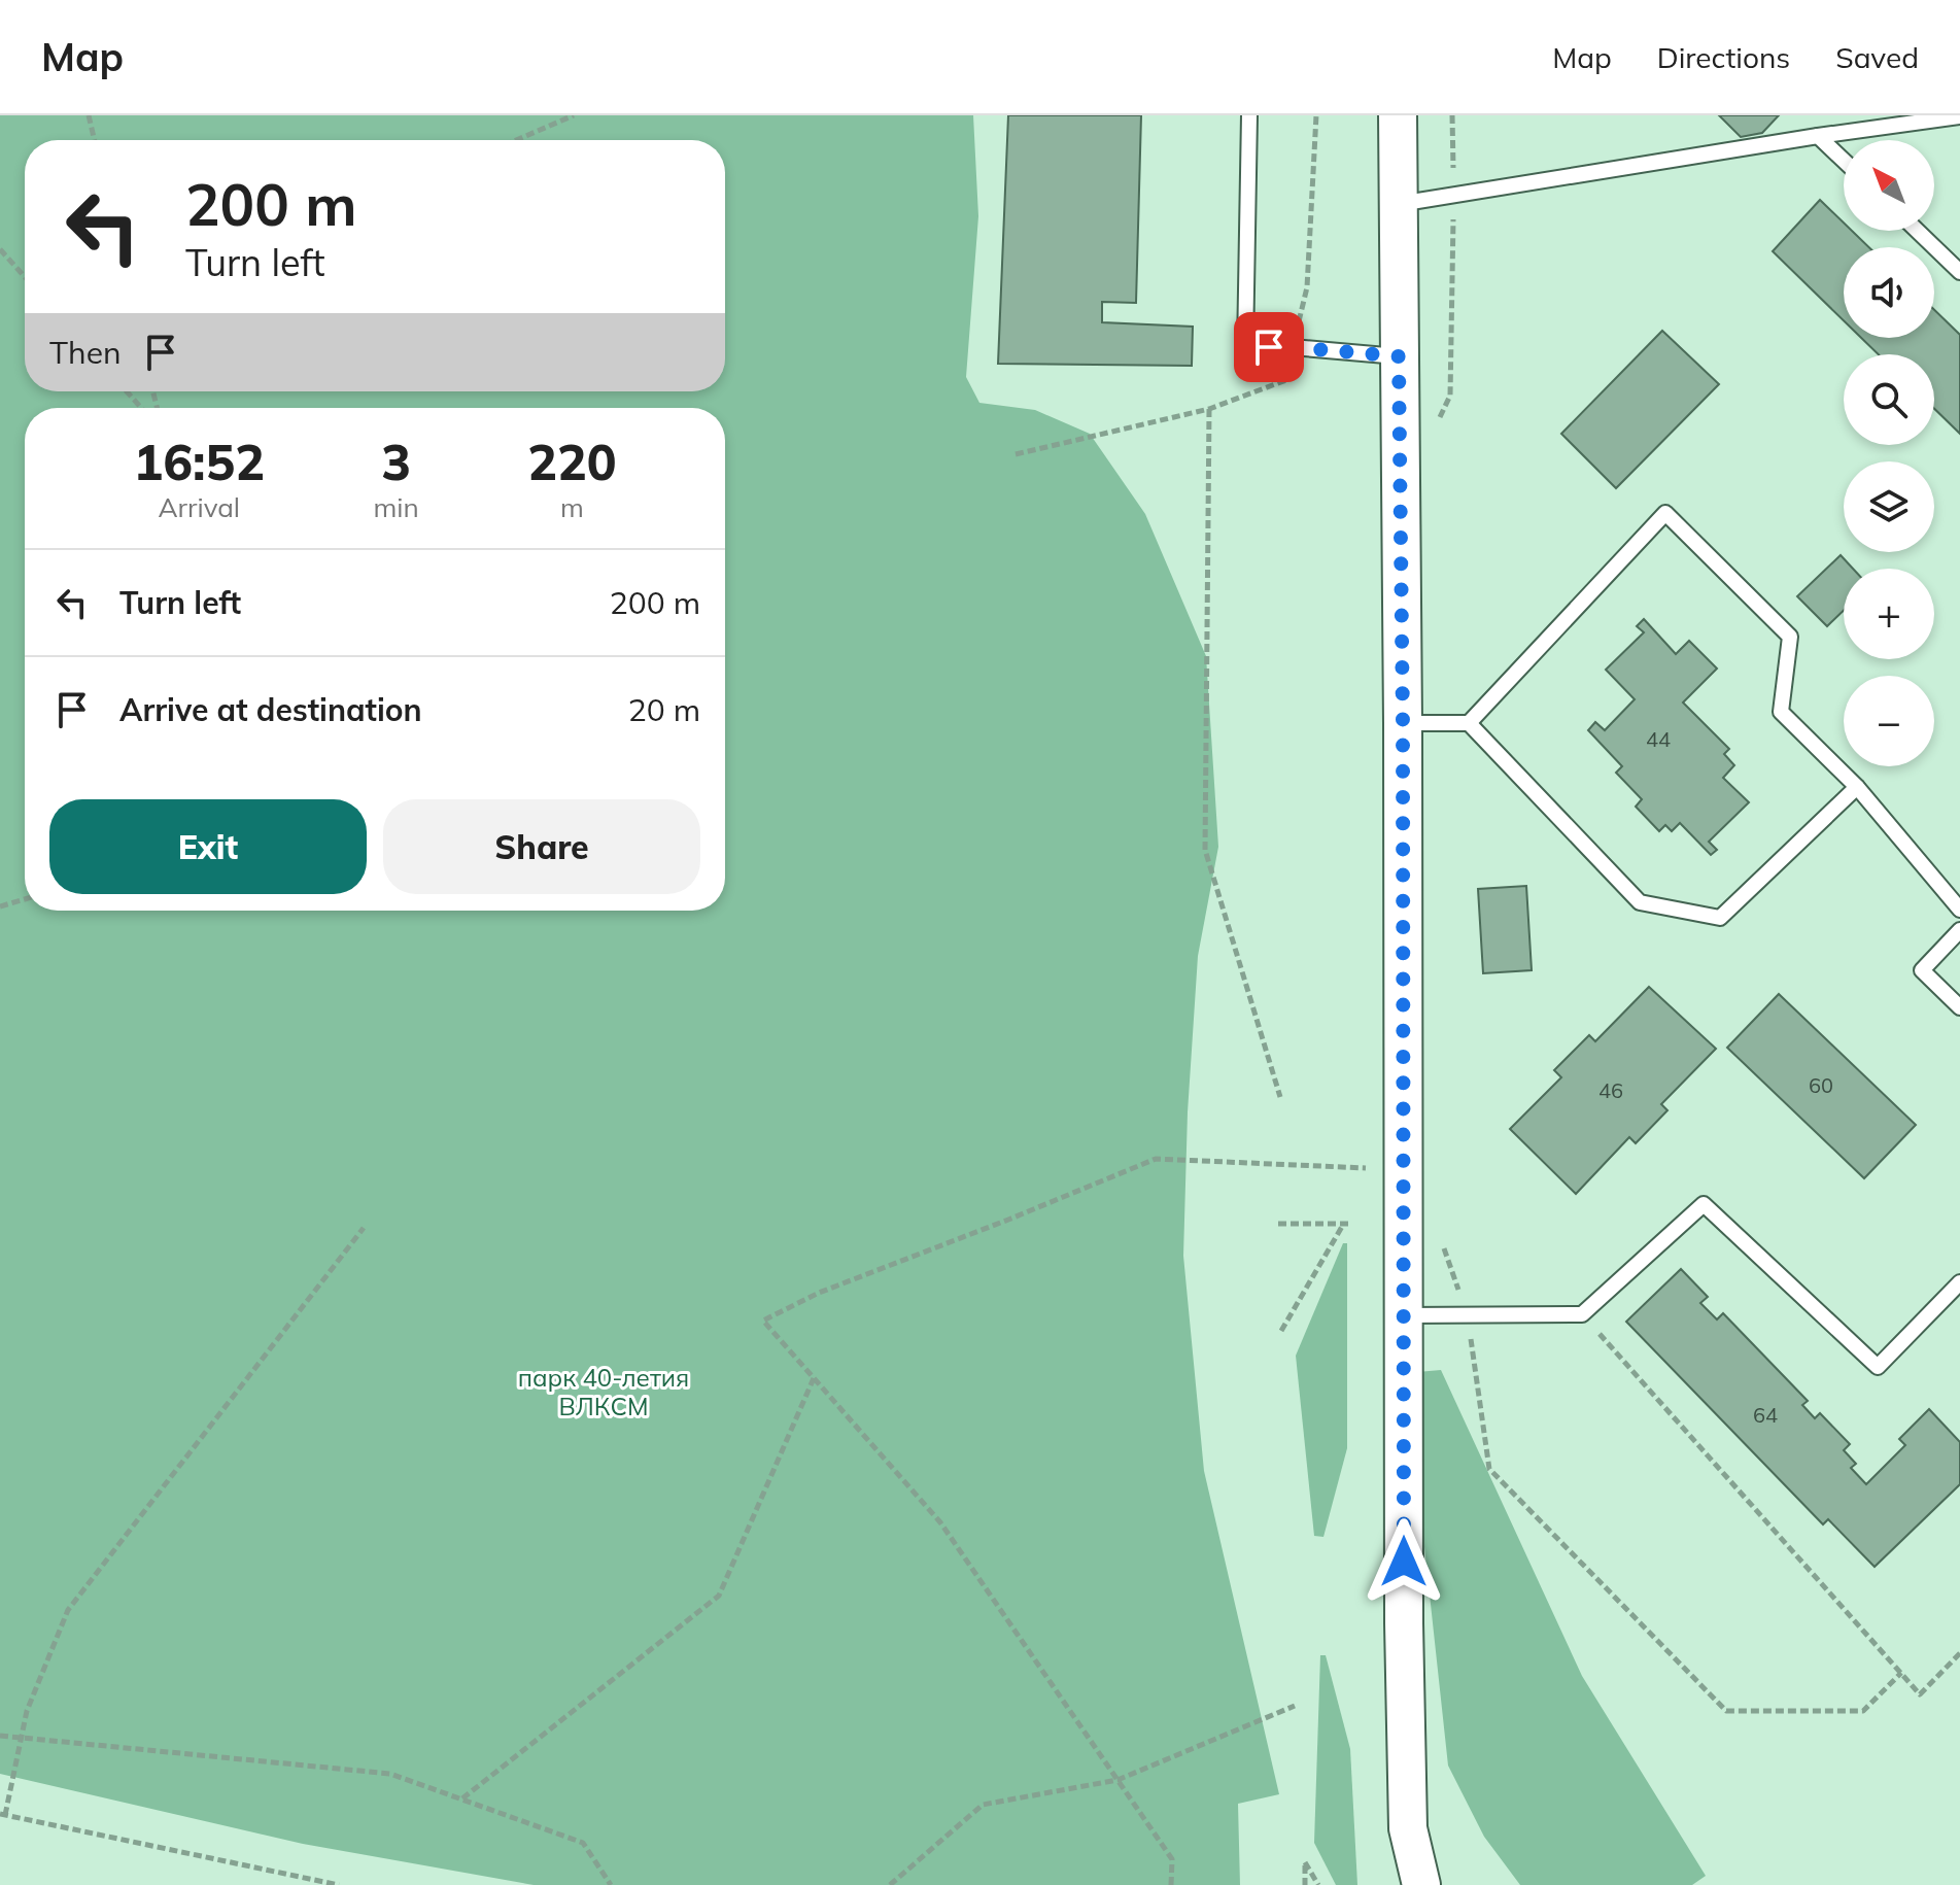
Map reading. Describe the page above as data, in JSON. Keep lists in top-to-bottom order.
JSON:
{
  "parks": ["парк 40-летия ВЛКСМ"],
  "house_numbers": [
    "44",
    "60",
    "46",
    "64"
  ],
  "north": "top left",
  "page": {
    "header": "Map",
    "nav": ["Map", "Directions", "Saved"],
    "map_buttons": ["+", "−"],
    "turn": ["200 m", "Turn left"],
    "then": "Then",
    "eta": [
      "16:52",
      "Arrival",
      "3",
      "min",
      "220",
      "m"
    ],
    "list": [
      {
        "name": "Turn left",
        "value": "200 m"
      },
      {
        "name": "Arrive at destination",
        "value": "20 m"
      }
    ],
    "buttons": ["Exit", "Share"]
  }
}
